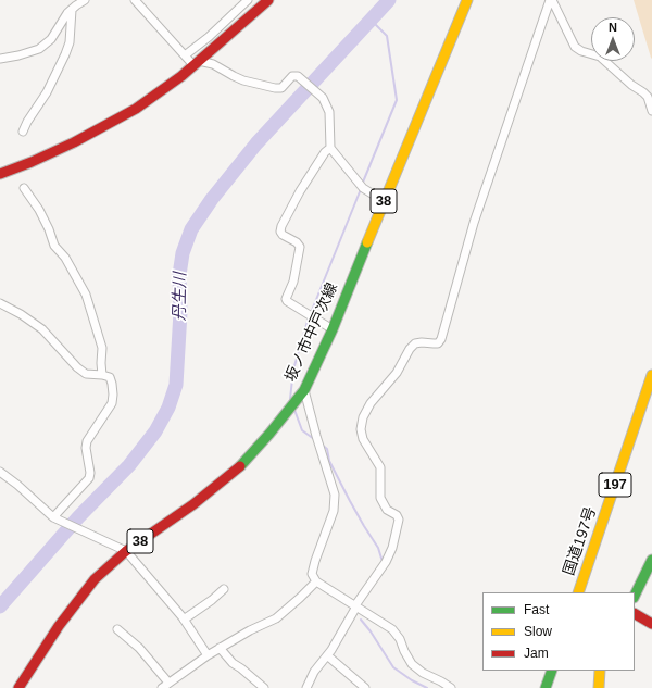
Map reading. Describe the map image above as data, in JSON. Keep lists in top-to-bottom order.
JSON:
{
  "streets": {
    "main road": [
      "38",
      "坂ノ市中戸次線",
      "197",
      "国道197号"
    ]
  },
  "water": ["丹生川"],
  "legend": ["Fast", "Slow", "Jam"],
  "north": "top"
}
